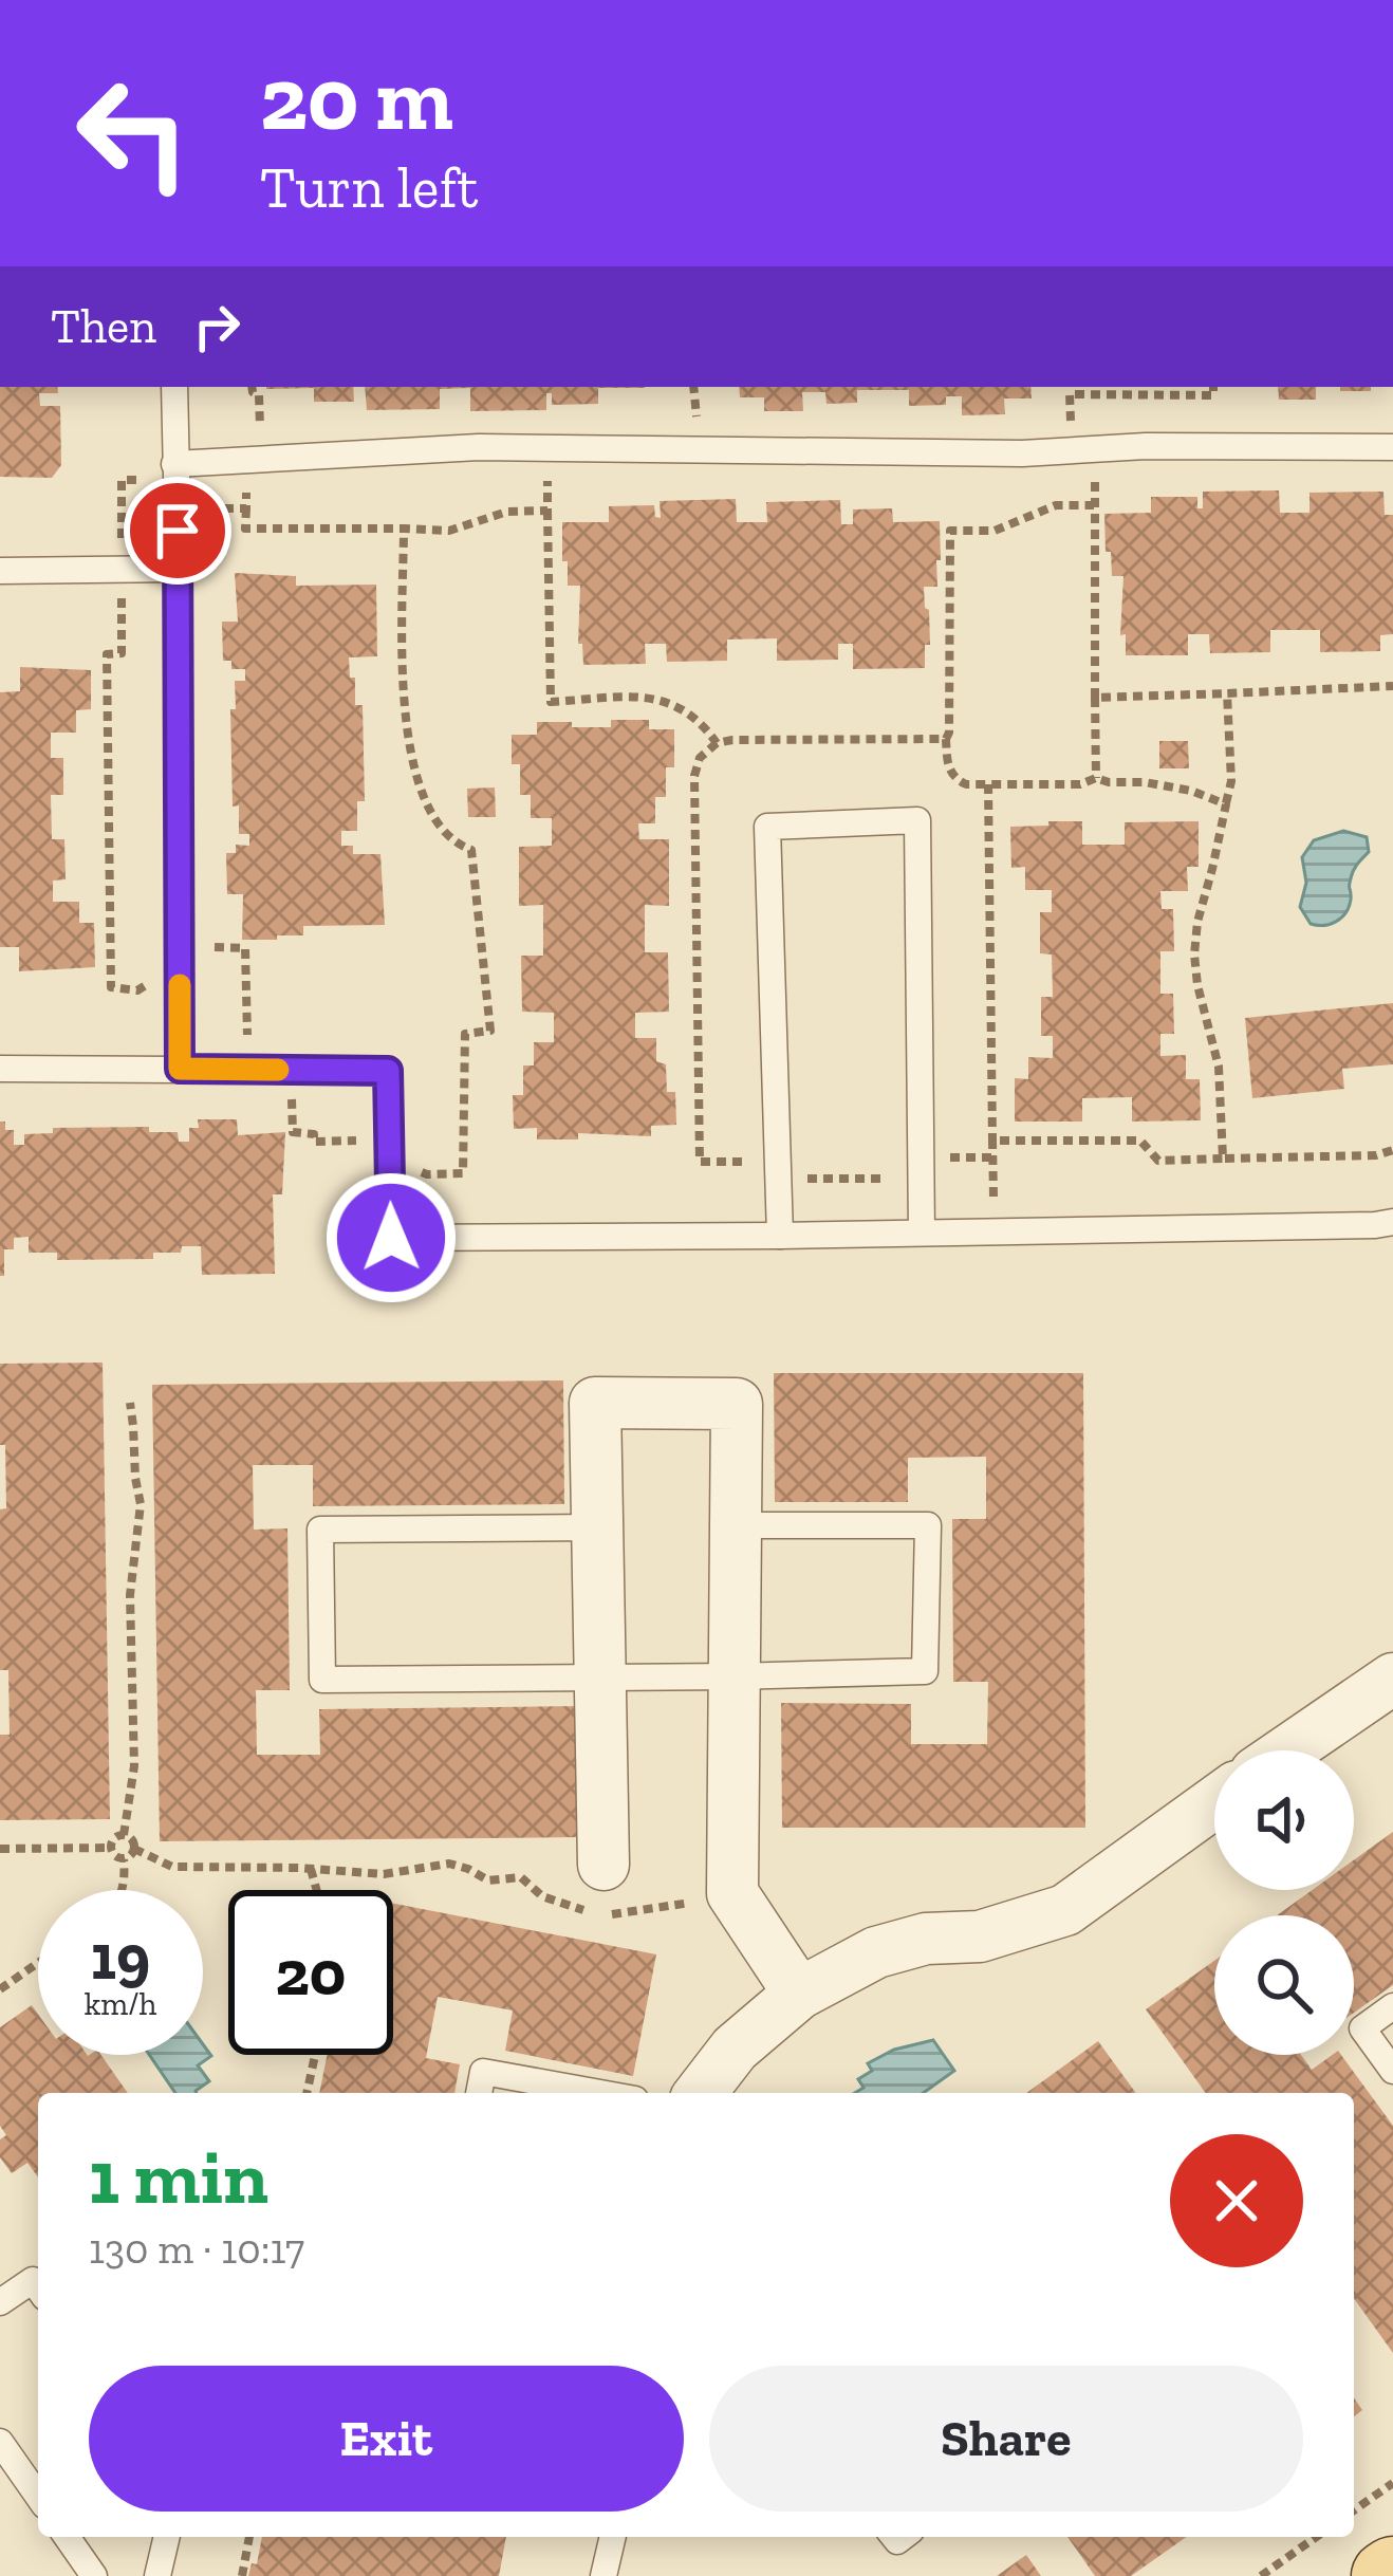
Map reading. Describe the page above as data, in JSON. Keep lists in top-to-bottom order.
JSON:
{
  "page": {
    "turn": ["20 m", "Turn left"],
    "then": "Then",
    "speed": "19 km/h",
    "limit": "20",
    "heading": ["1 min", "130 m · 10:17"],
    "buttons": ["Exit", "Share"]
  }
}
